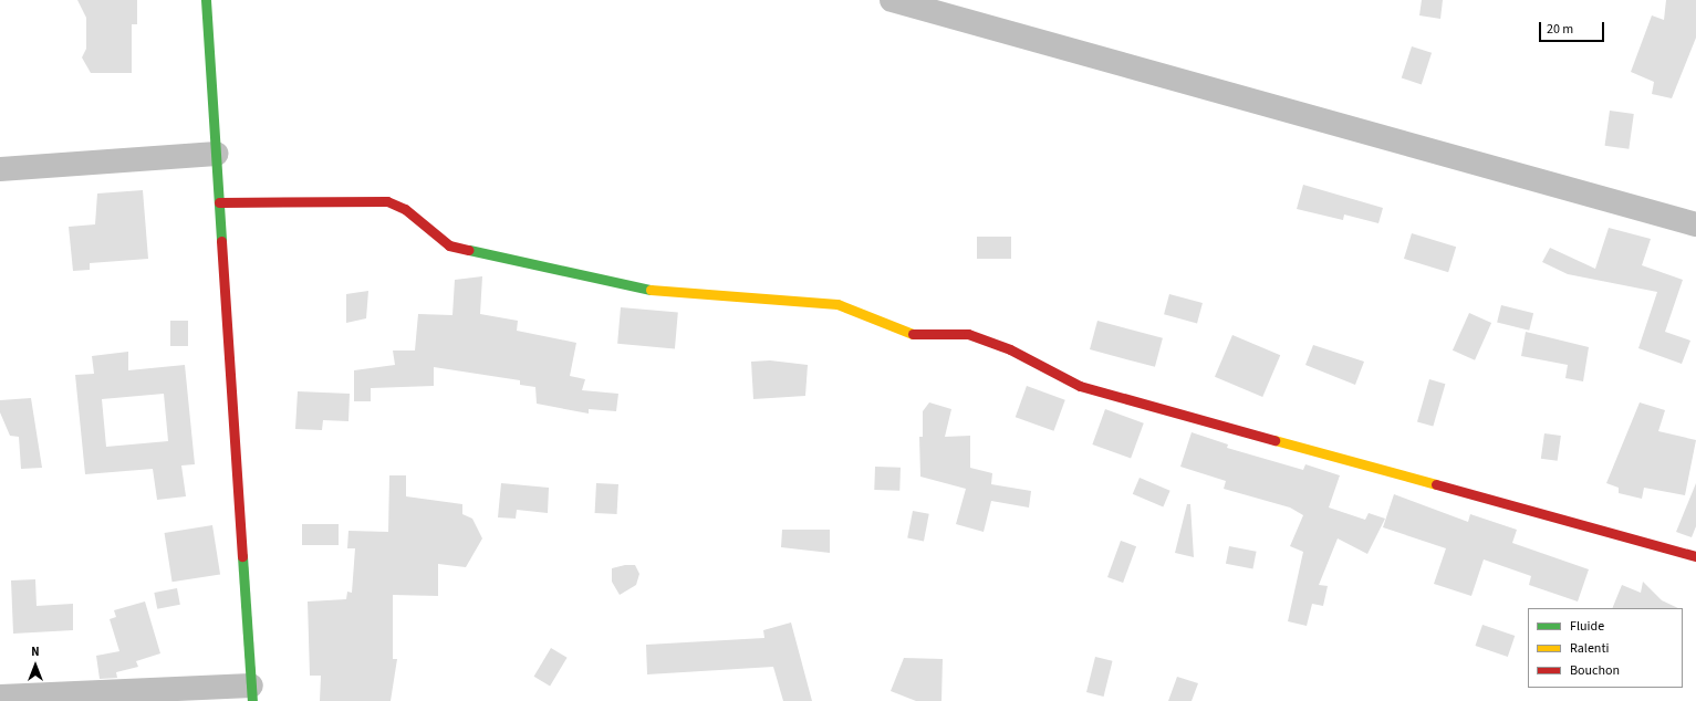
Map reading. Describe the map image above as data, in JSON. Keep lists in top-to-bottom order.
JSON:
{
  "legend": ["Fluide", "Ralenti", "Bouchon"],
  "scale_bar": "20 m",
  "north": "top"
}
